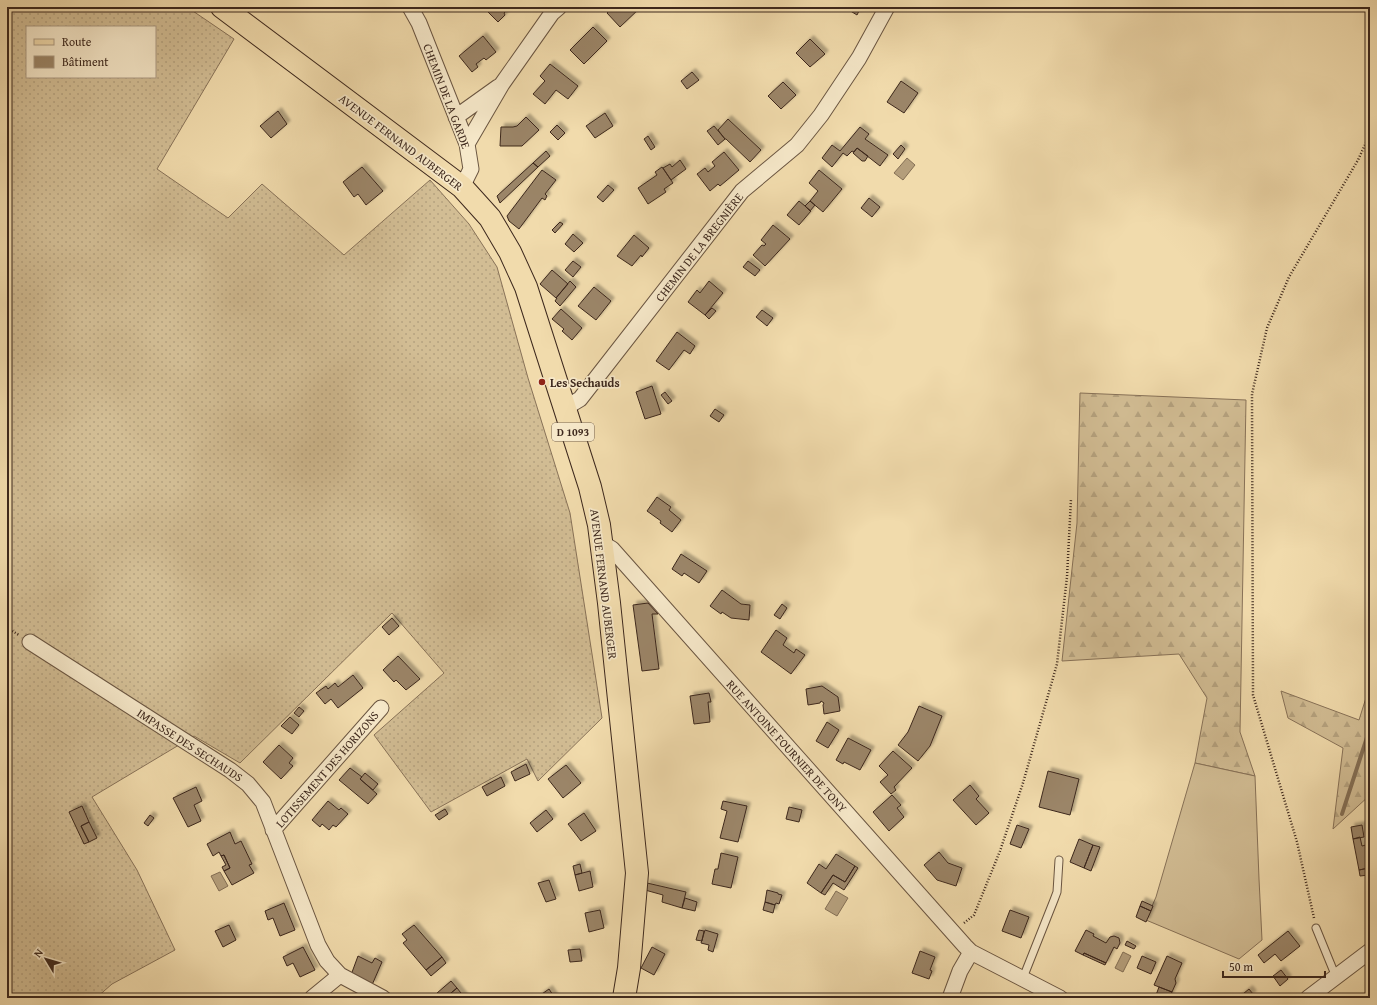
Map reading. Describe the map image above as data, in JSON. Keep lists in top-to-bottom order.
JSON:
{
  "streets": {
    "main road": ["AVENUE FERNAND AUBERGER", "D 1093"],
    "street": [
      "CHEMIN DE LA GARDE",
      "CHEMIN DE LA BREGNIÈRE",
      "IMPASSE DES SECHAUDS",
      "RUE ANTOINE FOURNIER DE TONY",
      "LOTISSEMENT DES HORIZONS"
    ]
  },
  "crossings": [
    ["CHEMIN DE LA GARDE", "AVENUE FERNAND AUBERGER"],
    ["AVENUE FERNAND AUBERGER", "CHEMIN DE LA BREGNIÈRE"],
    ["AVENUE FERNAND AUBERGER", "RUE ANTOINE FOURNIER DE TONY"],
    ["IMPASSE DES SECHAUDS", "LOTISSEMENT DES HORIZONS"]
  ],
  "places": ["Les Sechauds"],
  "legend": ["Route", "Bâtiment"],
  "scale_bar": "50 m",
  "north": "top left"
}
